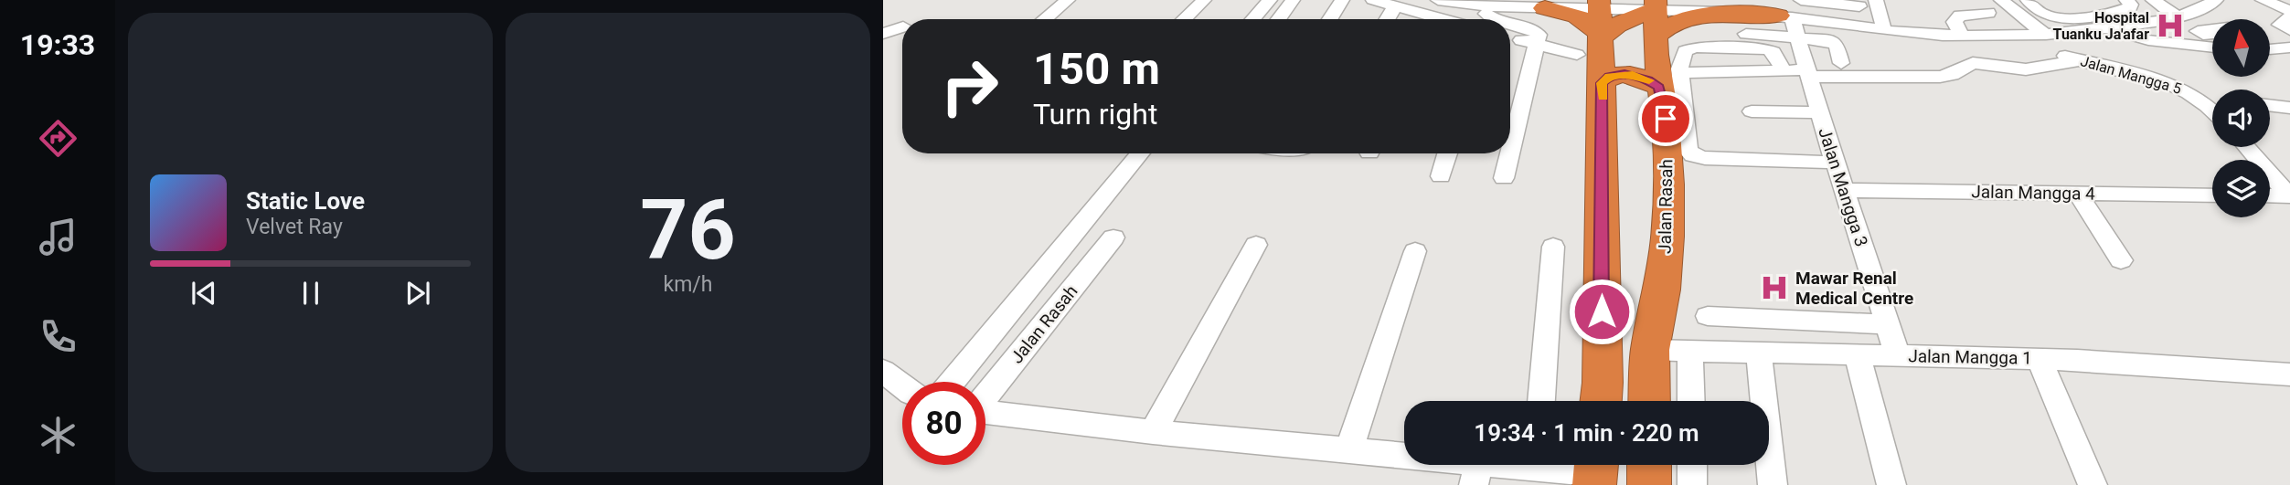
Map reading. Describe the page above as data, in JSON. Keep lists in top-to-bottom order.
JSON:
{
  "streets": {
    "highway": ["Jalan Rasah"],
    "street": [
      "Jalan Mangga 5",
      "Jalan Mangga 3",
      "Jalan Mangga 4",
      "Jalan Mangga 1"
    ]
  },
  "crossings": [
    ["Jalan Mangga 3", "Jalan Mangga 4"],
    ["Jalan Mangga 3", "Jalan Mangga 1"],
    ["Jalan Rasah", "Jalan Mangga 1"]
  ],
  "places": {
    "hospital": ["Hospital Tuanku Ja'afar", "Mawar Renal Medical Centre"]
  },
  "north": "top",
  "page": {
    "tabs": "19:33",
    "tile": ["76", "km/h"],
    "turn": ["150 m", "Turn right"],
    "song": ["Static Love", "Velvet Ray"],
    "limit": "80",
    "trip": "19:34 · 1 min · 220 m"
  }
}
